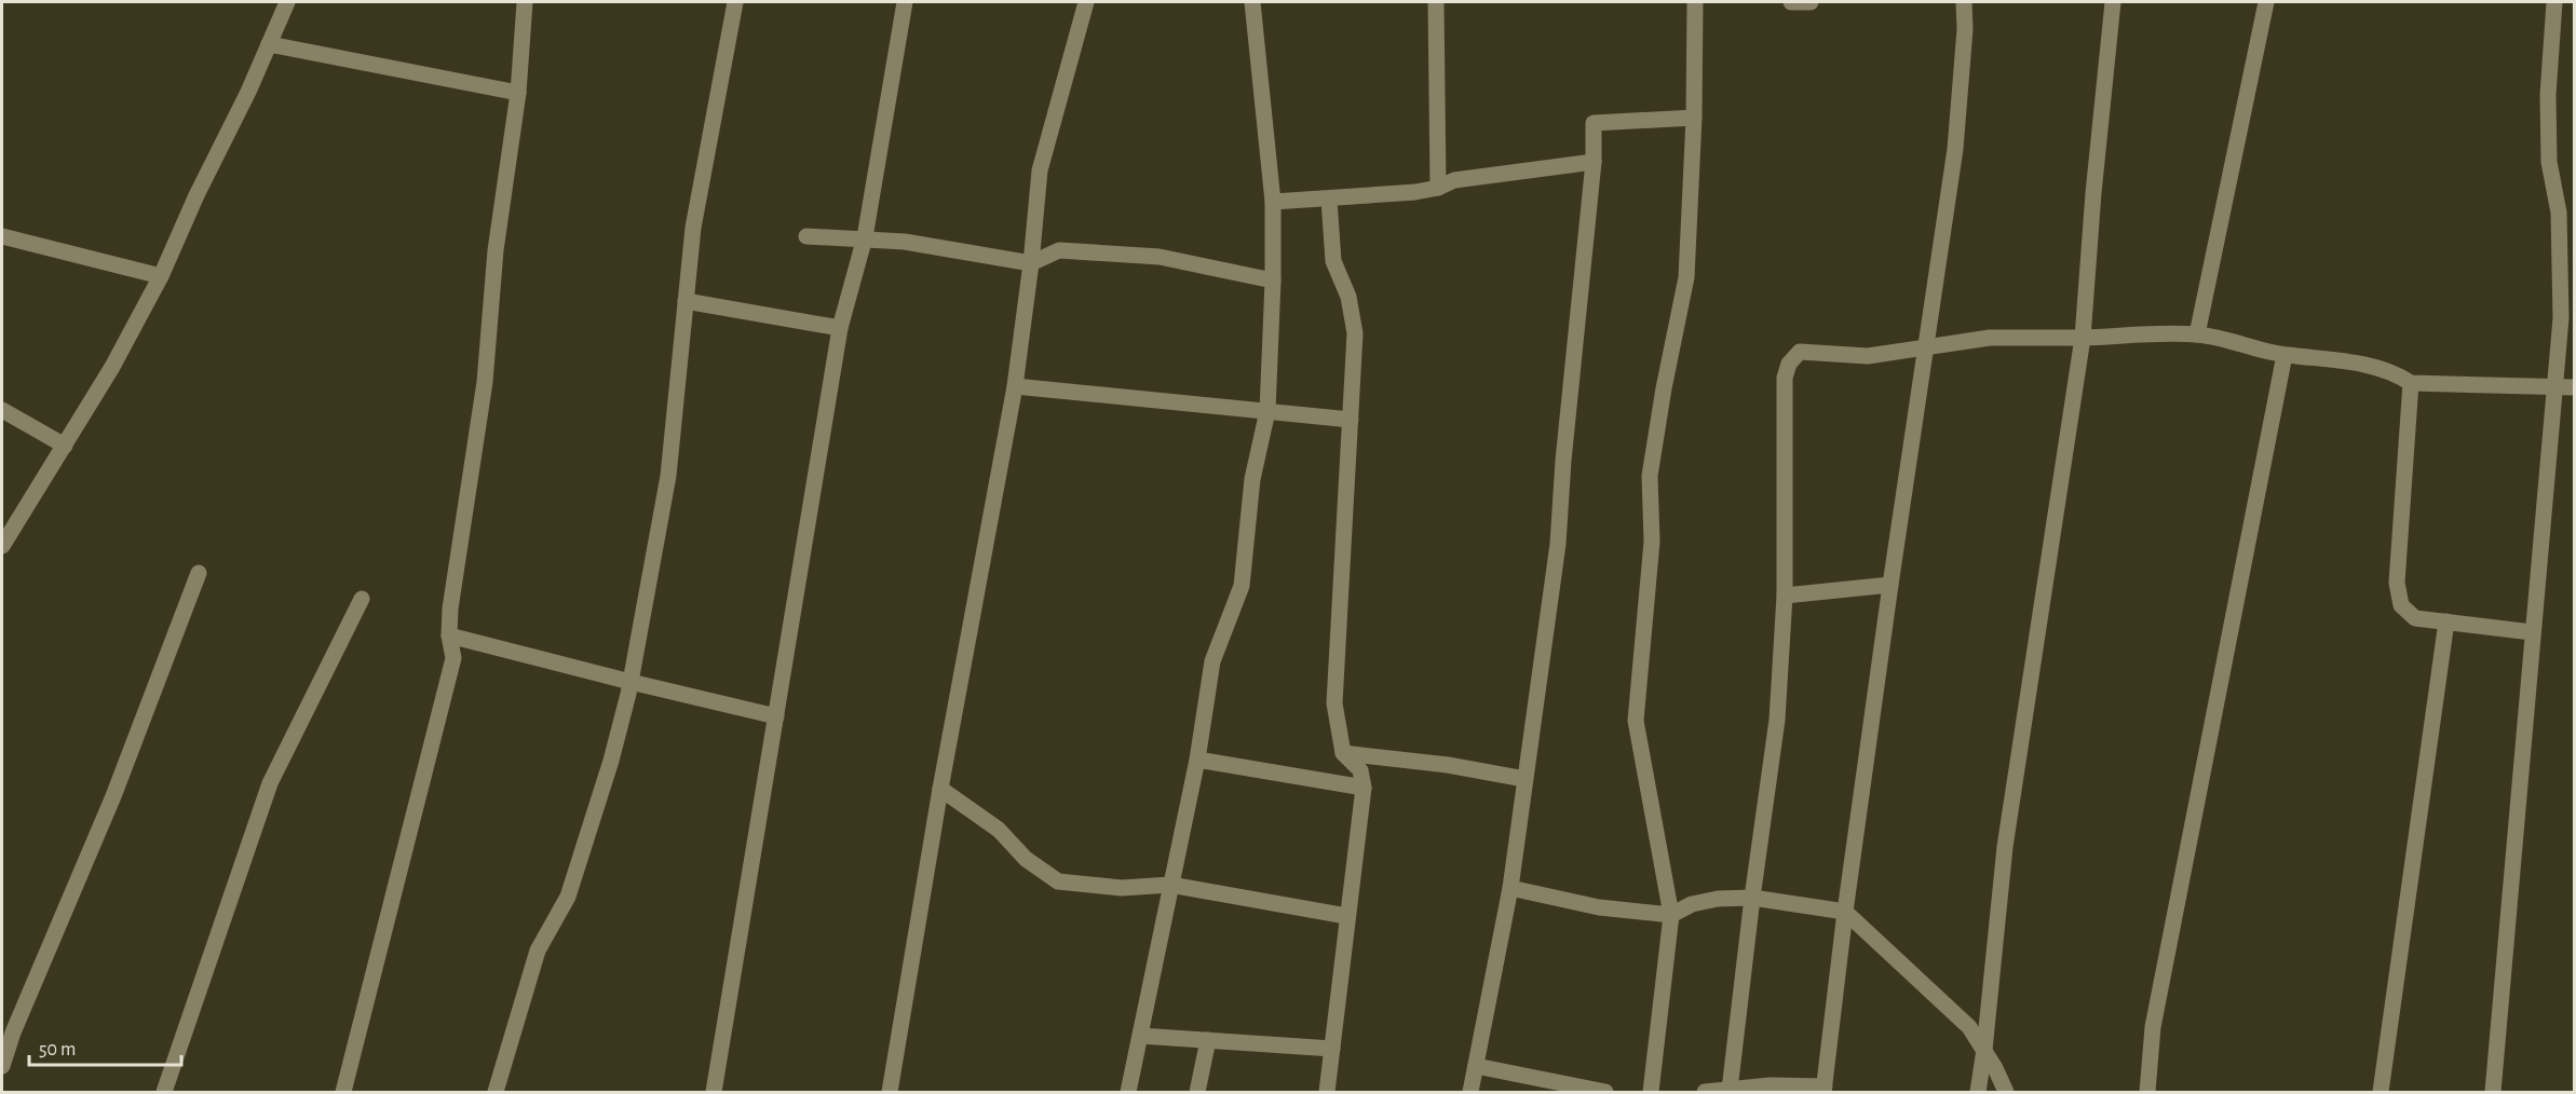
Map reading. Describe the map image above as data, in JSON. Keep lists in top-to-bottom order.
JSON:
{
  "scale_bar": "50 m"
}
